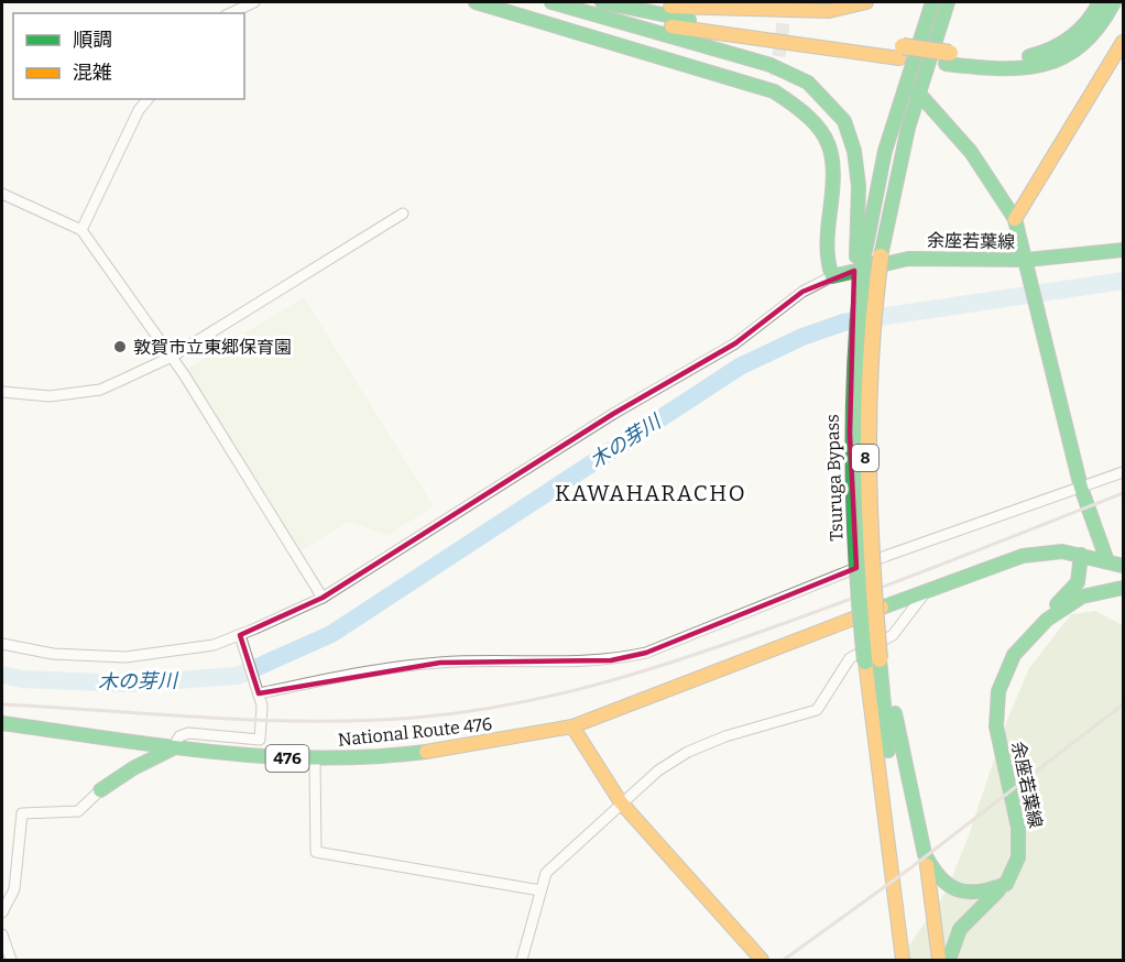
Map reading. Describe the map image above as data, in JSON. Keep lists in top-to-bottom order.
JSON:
{
  "streets": {
    "main road": [
      "余座若葉線",
      "8",
      "Tsuruga Bypass",
      "National Route 476",
      "476"
    ]
  },
  "crossings": [
    ["余座若葉線", "National Route 476"]
  ],
  "districts": ["KAWAHARACHO"],
  "water": ["木の芽川"],
  "places": ["敦賀市立東郷保育園"],
  "legend": ["順調", "混雑"]
}
